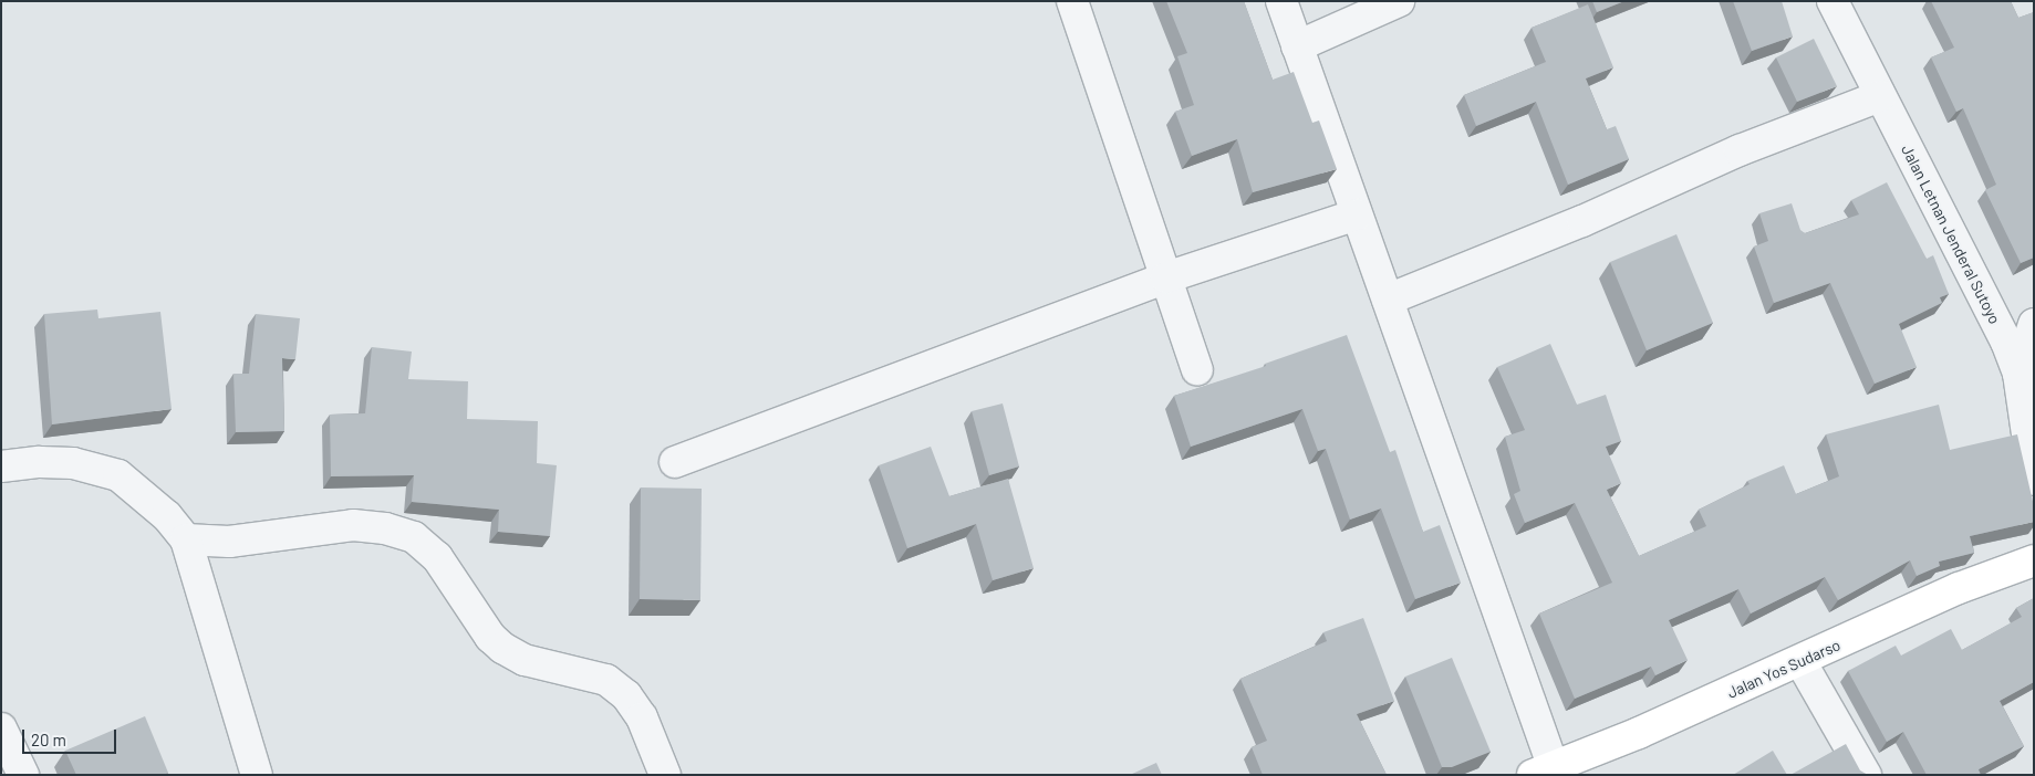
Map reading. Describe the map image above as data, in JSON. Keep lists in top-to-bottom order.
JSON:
{
  "streets": {
    "main road": ["Jalan Yos Sudarso"],
    "street": ["Jalan Letnan Jenderal Sutoyo"]
  },
  "scale_bar": "20 m"
}
